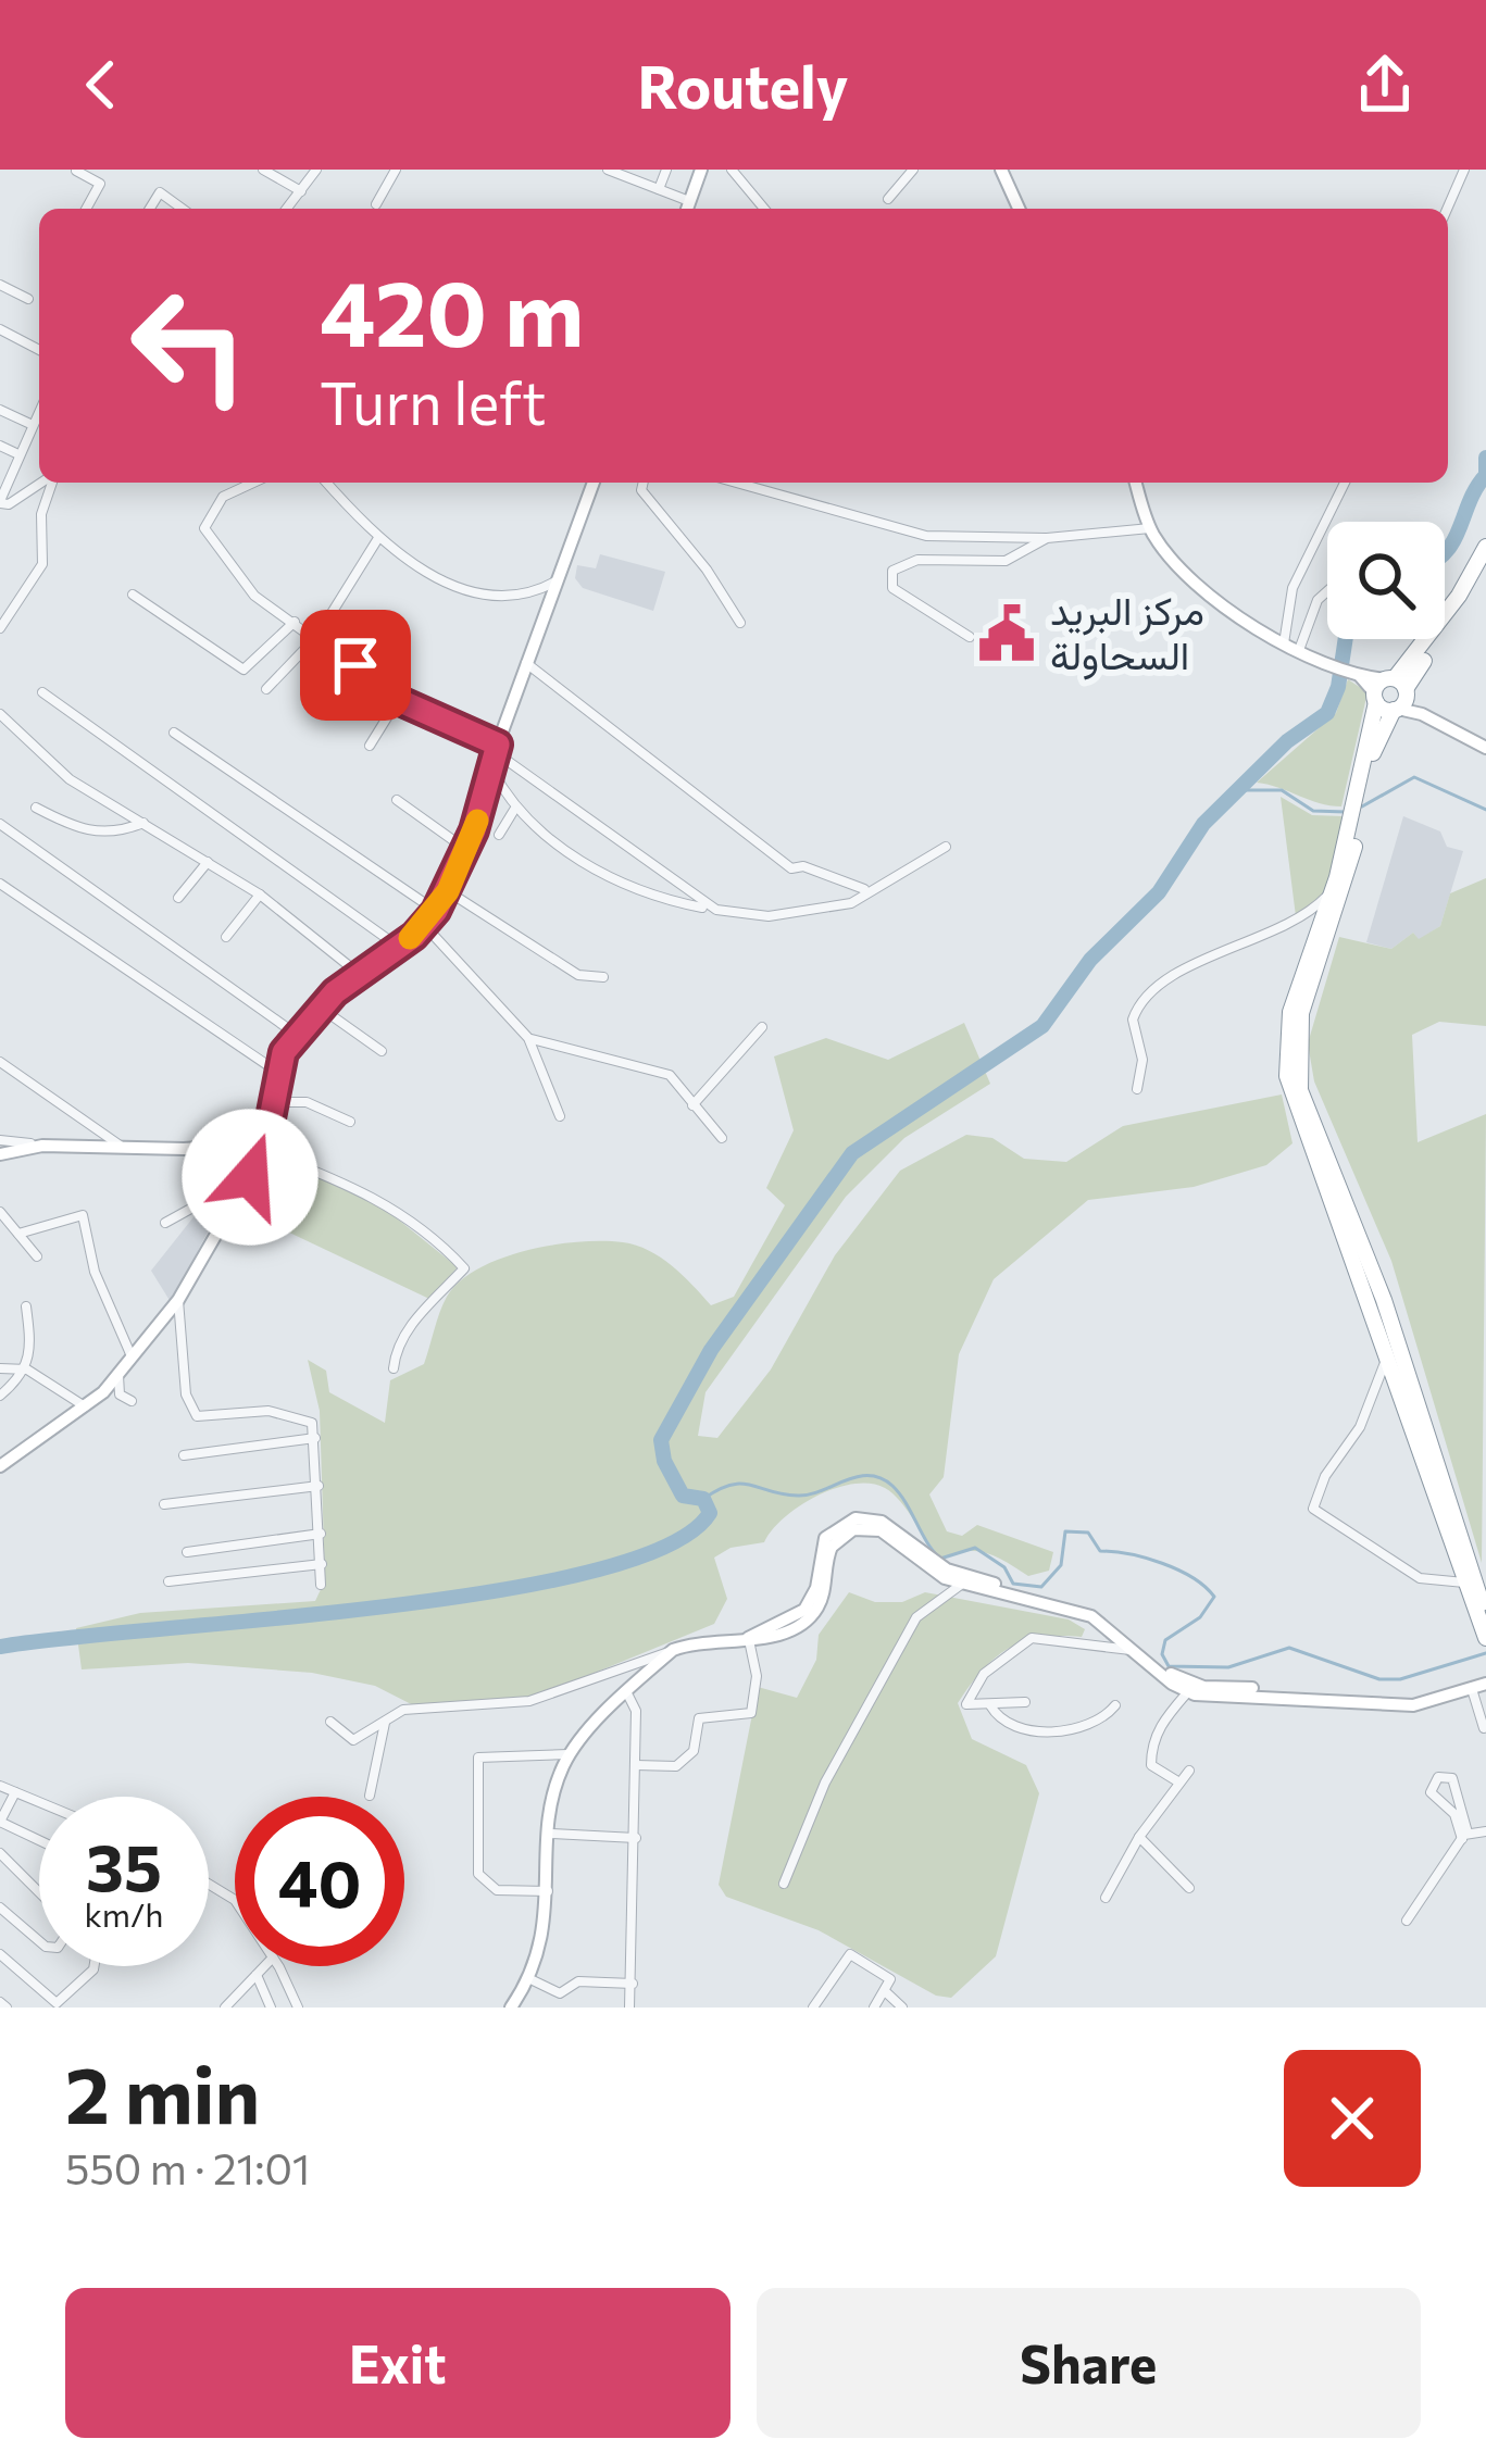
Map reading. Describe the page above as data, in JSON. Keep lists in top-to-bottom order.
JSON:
{
  "places": {
    "public building": ["مركز البريد السحاولة"]
  },
  "page": {
    "header": "Routely",
    "turn": ["420 m", "Turn left"],
    "speed": "35 km/h",
    "limit": "40",
    "heading": ["2 min", "550 m · 21:01"],
    "buttons": ["Exit", "Share"]
  }
}
